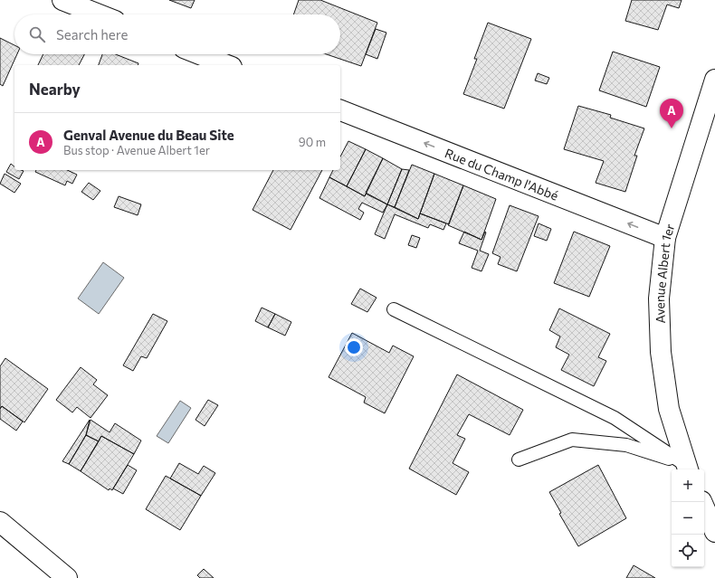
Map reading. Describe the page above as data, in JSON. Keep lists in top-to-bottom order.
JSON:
{
  "streets": {
    "street": ["Rue du Champ l'Abbé", "Avenue Albert 1er"]
  },
  "crossings": [
    ["Rue du Champ l'Abbé", "Avenue Albert 1er"]
  ],
  "one_way": ["Rue du Champ l'Abbé"],
  "page": {
    "search": "Search here",
    "heading": "Nearby",
    "pins": "A",
    "list": [
      {
        "mark": "A",
        "name": "Genval Avenue du Beau Site",
        "note": "Bus stop · Avenue Albert 1er",
        "value": "90 m"
      }
    ],
    "map_buttons": ["+", "−"]
  }
}
